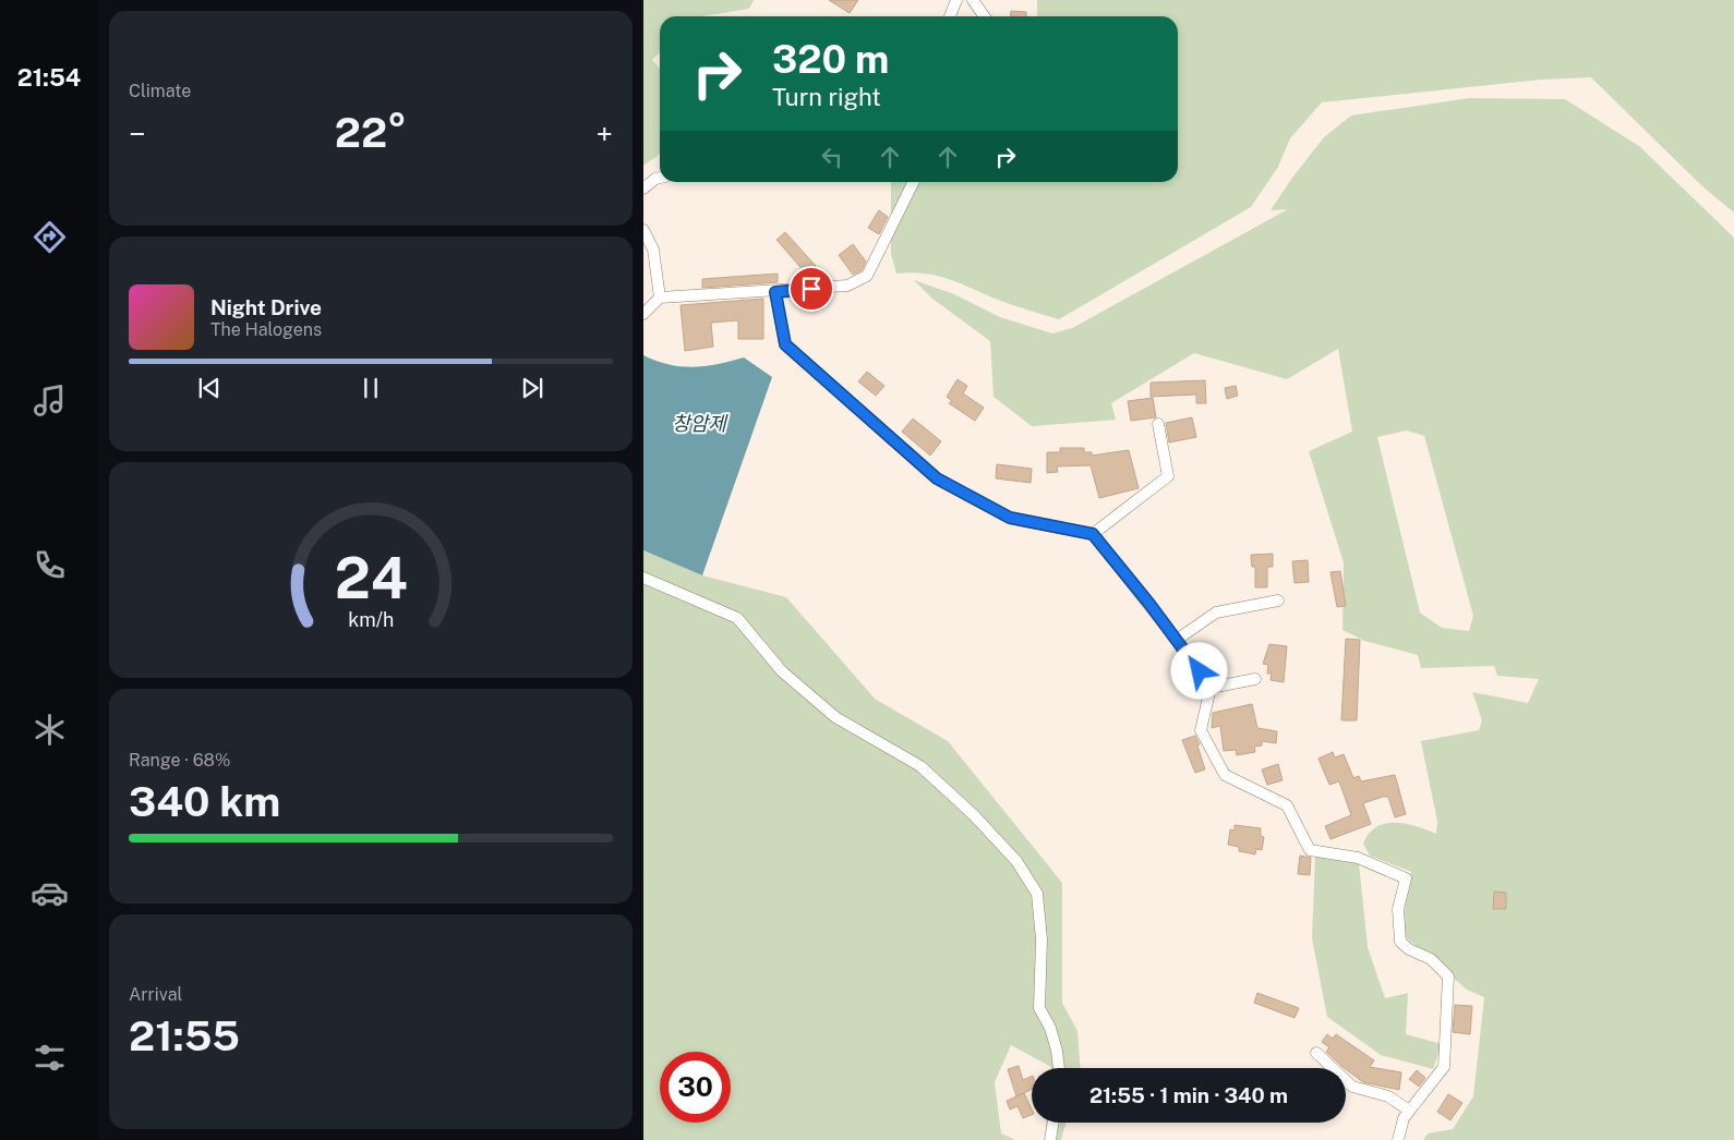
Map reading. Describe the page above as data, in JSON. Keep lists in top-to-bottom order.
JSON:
{
  "water": ["창암제"],
  "page": {
    "tabs": "21:54",
    "tile": [
      "Climate",
      ["Range · 68%", "340 km"],
      ["Arrival", "21:55"]
    ],
    "turn": ["320 m", "Turn right"],
    "heat": ["−", "22°", "+"],
    "song": ["Night Drive", "The Halogens"],
    "limit": "30",
    "trip": "21:55 · 1 min · 340 m",
    "gauge": ["24", "km/h"]
  }
}
